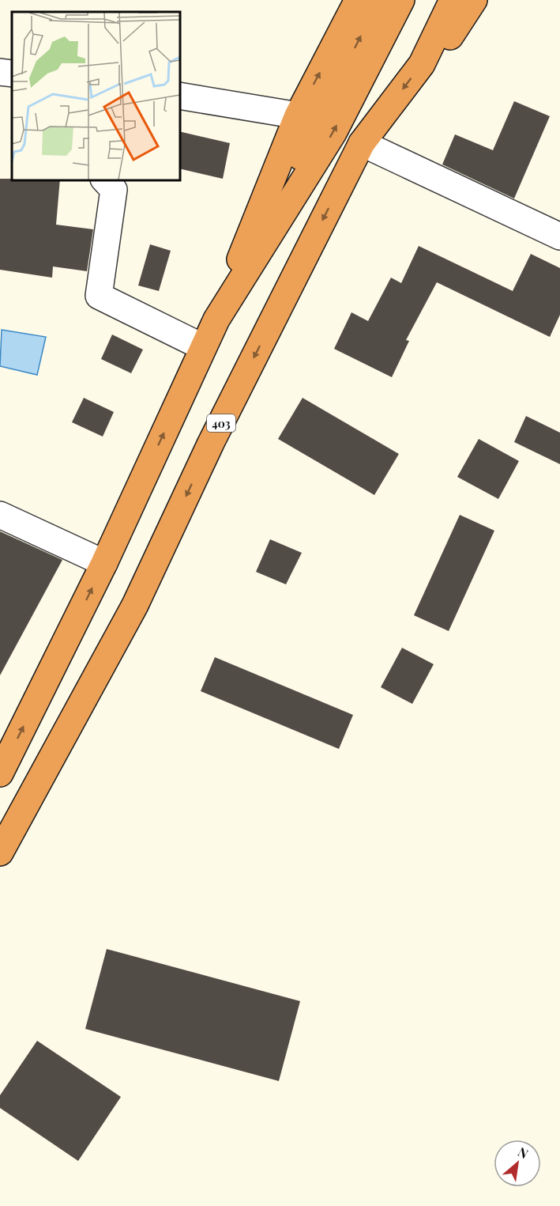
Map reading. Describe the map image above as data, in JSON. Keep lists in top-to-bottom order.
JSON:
{
  "streets": {
    "highway": ["403"]
  },
  "north": "top right"
}
